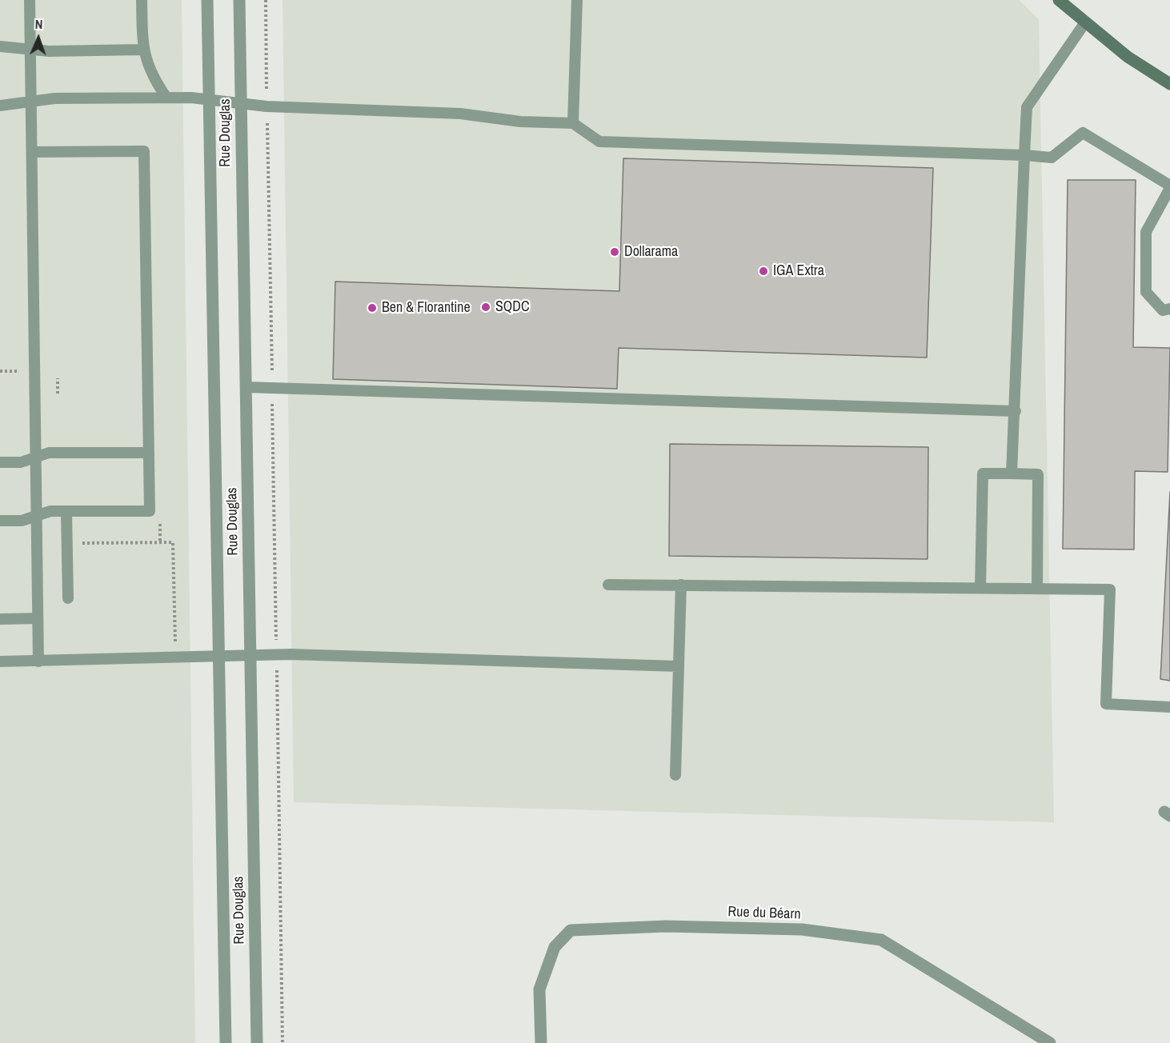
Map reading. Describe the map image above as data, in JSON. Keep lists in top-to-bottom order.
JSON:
{
  "streets": {
    "street": ["Rue Douglas", "Rue du Béarn"]
  },
  "places": [
    "Dollarama",
    "IGA Extra",
    "SQDC",
    "Ben & Florantine"
  ],
  "north": "top"
}
